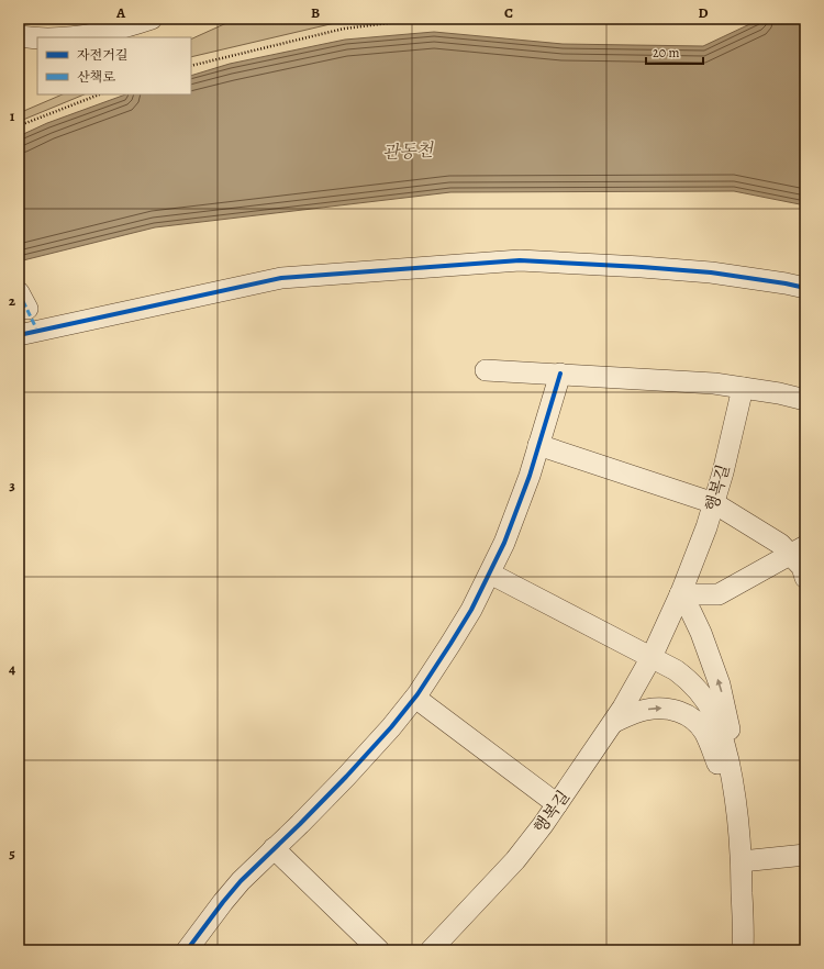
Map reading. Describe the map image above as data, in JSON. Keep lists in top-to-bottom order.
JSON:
{
  "streets": {
    "street": ["행복길"]
  },
  "water": ["관동천"],
  "legend": ["자전거길", "산책로"],
  "scale_bar": "20 m",
  "grid": {
    "columns": [
      "A",
      "B",
      "C",
      "D"
    ],
    "rows": [
      "1",
      "2",
      "3",
      "4",
      "5"
    ]
  }
}
